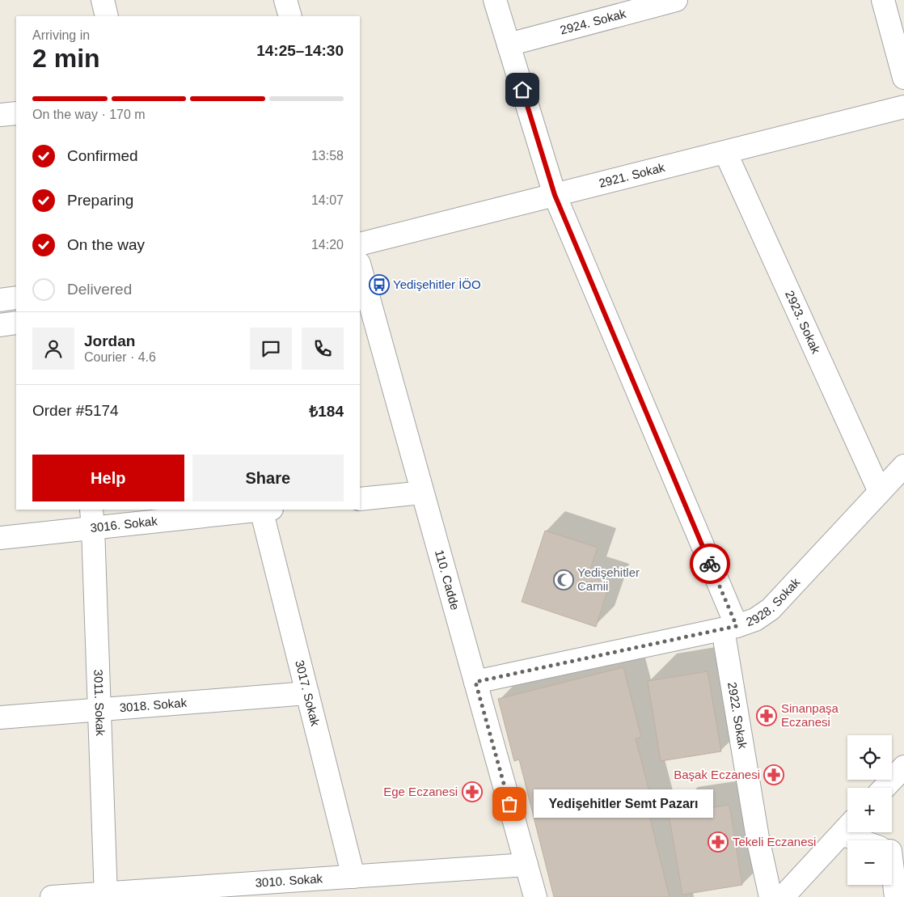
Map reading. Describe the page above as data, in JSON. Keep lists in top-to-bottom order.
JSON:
{
  "streets": {
    "street": [
      "2924. Sokak",
      "2921. Sokak",
      "2923. Sokak",
      "3016. Sokak",
      "110. Cadde",
      "2928. Sokak",
      "3017. Sokak",
      "3011. Sokak",
      "3018. Sokak",
      "2922. Sokak",
      "3010. Sokak"
    ]
  },
  "crossings": [
    ["2924. Sokak", "2922. Sokak"],
    ["2921. Sokak", "2923. Sokak"],
    ["2921. Sokak", "2922. Sokak"],
    ["2923. Sokak", "2928. Sokak"],
    ["3016. Sokak", "3017. Sokak"],
    ["3016. Sokak", "3011. Sokak"],
    ["110. Cadde", "2928. Sokak"],
    ["110. Cadde", "3010. Sokak"],
    ["2928. Sokak", "2922. Sokak"],
    ["3017. Sokak", "3018. Sokak"],
    ["3017. Sokak", "3010. Sokak"],
    ["3011. Sokak", "3018. Sokak"],
    ["3011. Sokak", "3010. Sokak"]
  ],
  "places": {
    "bus stop": ["Yedişehitler İÖO"],
    "mosque": ["Yedişehitler Camii"],
    "pharmacy": [
      "Sinanpaşa Eczanesi",
      "Başak Eczanesi",
      "Ege Eczanesi",
      "Tekeli Eczanesi"
    ],
    "other": ["Yedişehitler Semt Pazarı"]
  },
  "page": {
    "heading": ["2 min", "Arriving in", "14:25–14:30"],
    "panel": [
      "Jordan",
      "Courier · 4.6",
      "Order #5174",
      "₺184"
    ],
    "bar": "On the way · 170 m",
    "list": [
      ["Confirmed", "13:58"],
      ["Preparing", "14:07"],
      ["On the way", "14:20"],
      "Delivered"
    ],
    "buttons": ["Help", "Share"],
    "map_buttons": ["+", "−"],
    "bubble": "Yedişehitler Semt Pazarı"
  }
}
